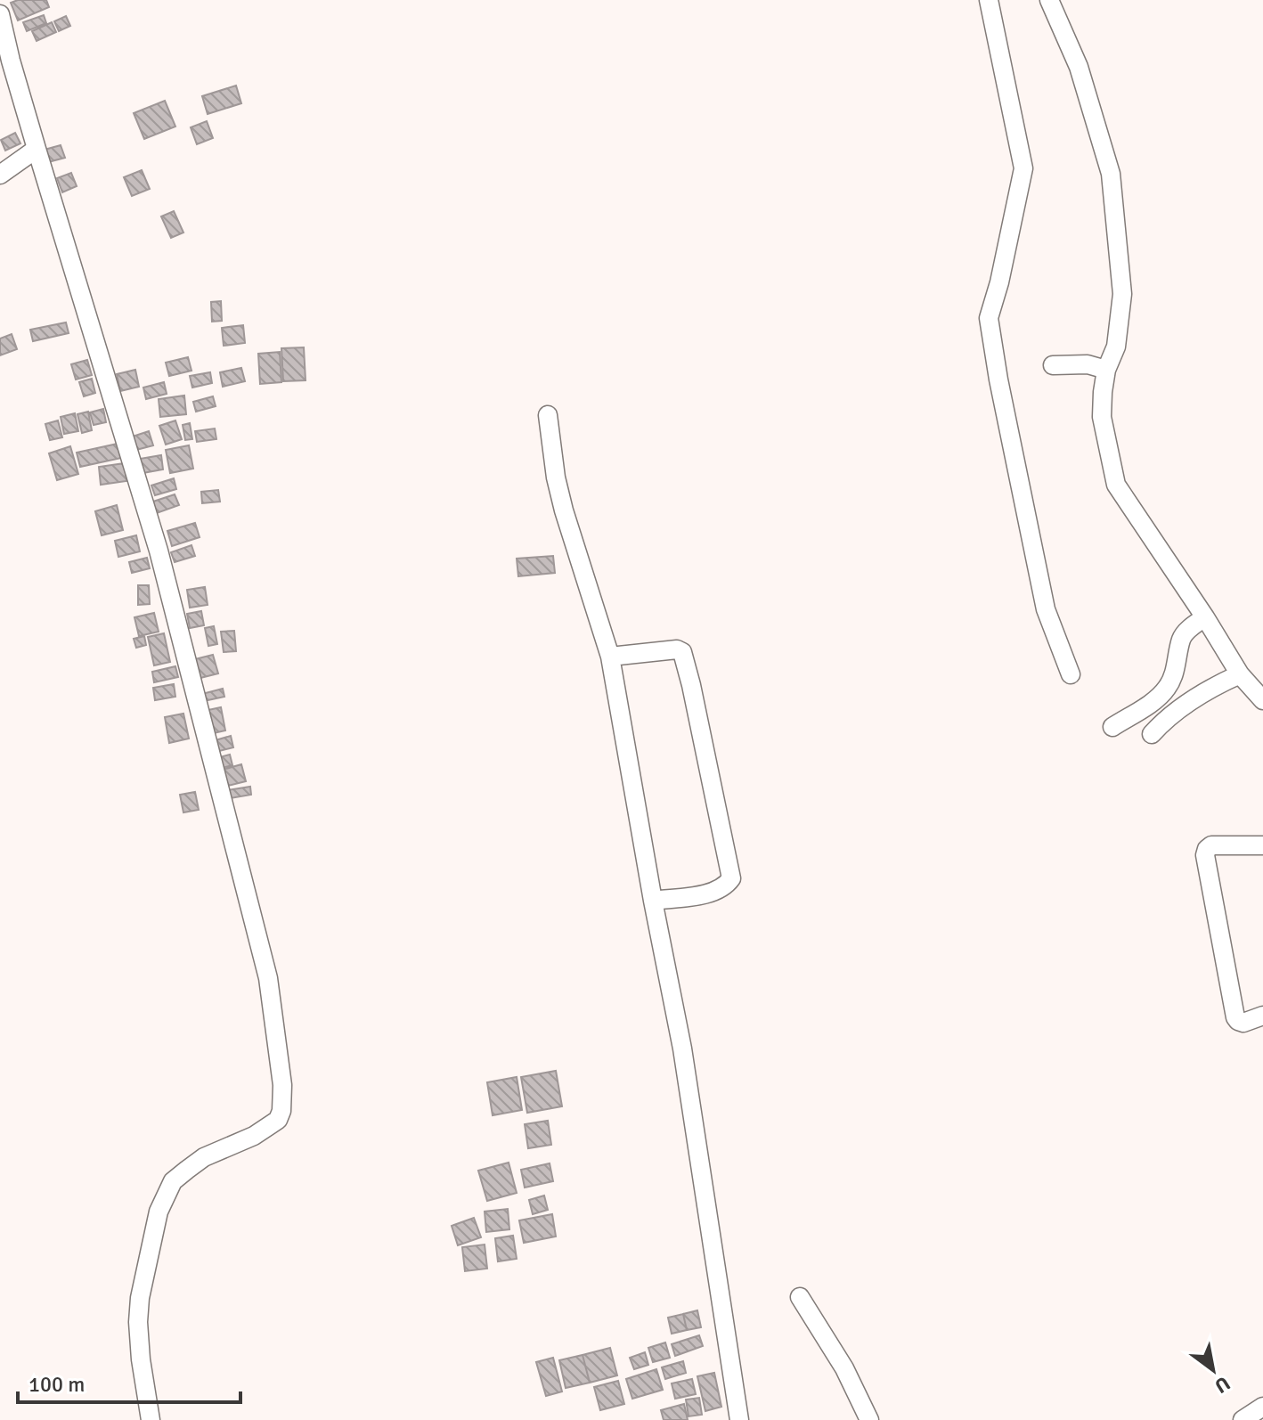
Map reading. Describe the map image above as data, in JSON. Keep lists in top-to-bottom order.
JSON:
{
  "scale_bar": "100 m",
  "north": "bottom right"
}
